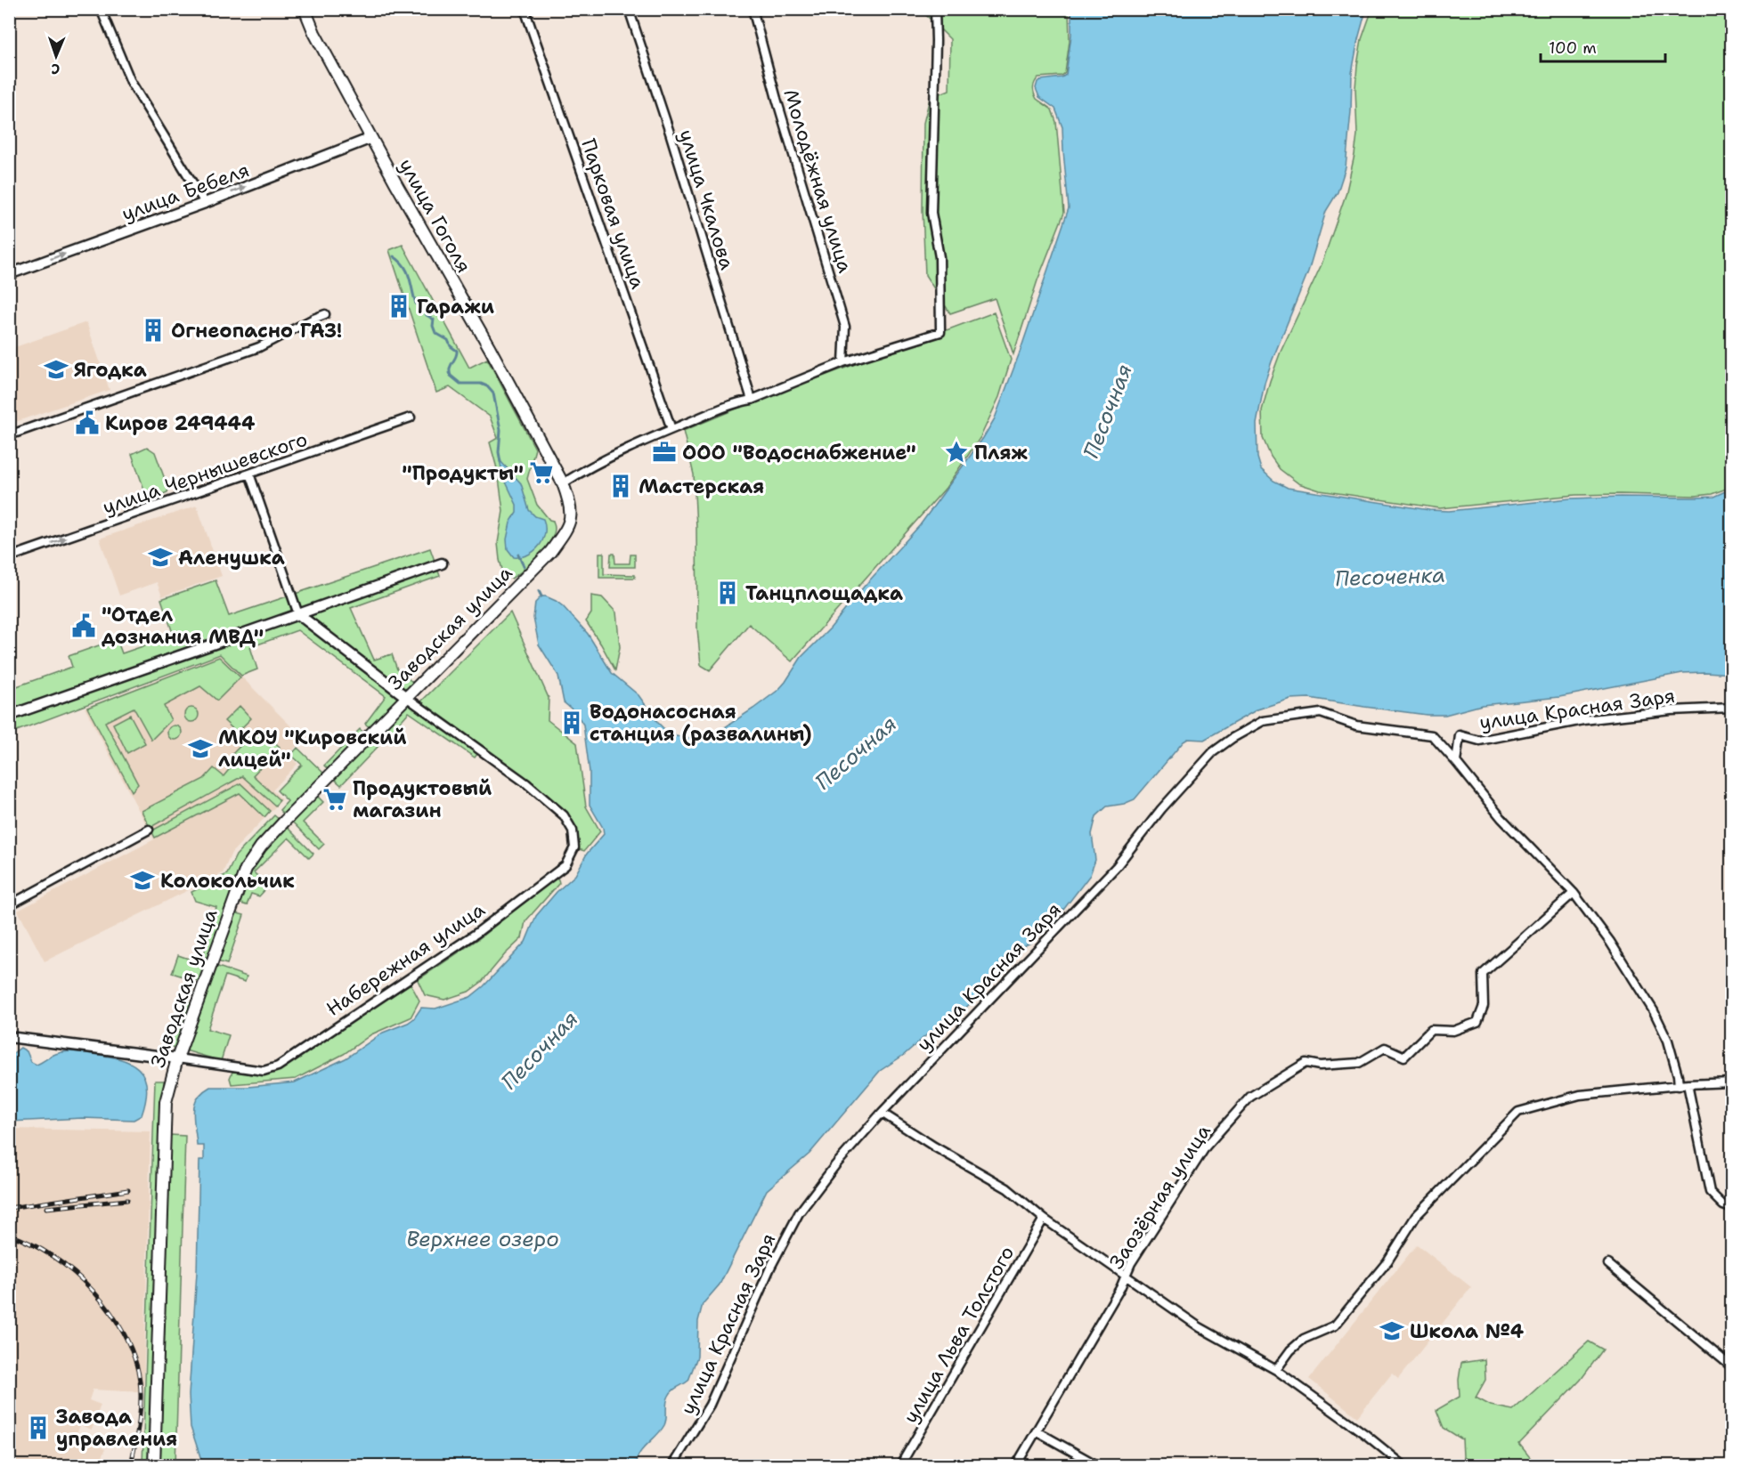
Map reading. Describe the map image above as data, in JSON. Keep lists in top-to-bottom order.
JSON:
{
  "streets": {
    "main road": ["улица Гоголя", "Заводская улица"],
    "street": [
      "Молодёжная улица",
      "улица Бебеля",
      "улица Чкалова",
      "Парковая улица",
      "улица Чернышевского",
      "улица Красная Заря",
      "Набережная улица",
      "Заозёрная улица",
      "улица Льва Толстого"
    ]
  },
  "crossings": [
    ["улица Бебеля", "улица Гоголя"],
    ["улица Гоголя", "Заводская улица"],
    ["Заводская улица", "Набережная улица"],
    ["улица Красная Заря", "Заозёрная улица"]
  ],
  "one_way": ["улица Бебеля", "улица Чернышевского"],
  "water": ["Песочная", "Песоченка", "Верхнее озеро"],
  "places": {
    "building": [
      "Гаражи",
      "Огнеопасно ГАЗ!",
      "Мастерская",
      "Танцплощадка",
      "Водонасосная станция (развалины)",
      "Завода управления"
    ],
    "school or university": [
      "Ягодка",
      "Аленушка",
      "МКОУ \"Кировский лицей\"",
      "Колокольчик",
      "Школа №4"
    ],
    "public building": ["Киров 249444", "\"Отдел дознания МВД\""],
    "office": ["ООО \"Водоснабжение\""],
    "place": ["Пляж"],
    "supermarket": ["\"Продукты\"", "Продуктовый магазин"]
  },
  "scale_bar": "100 m",
  "north": "bottom"
}
